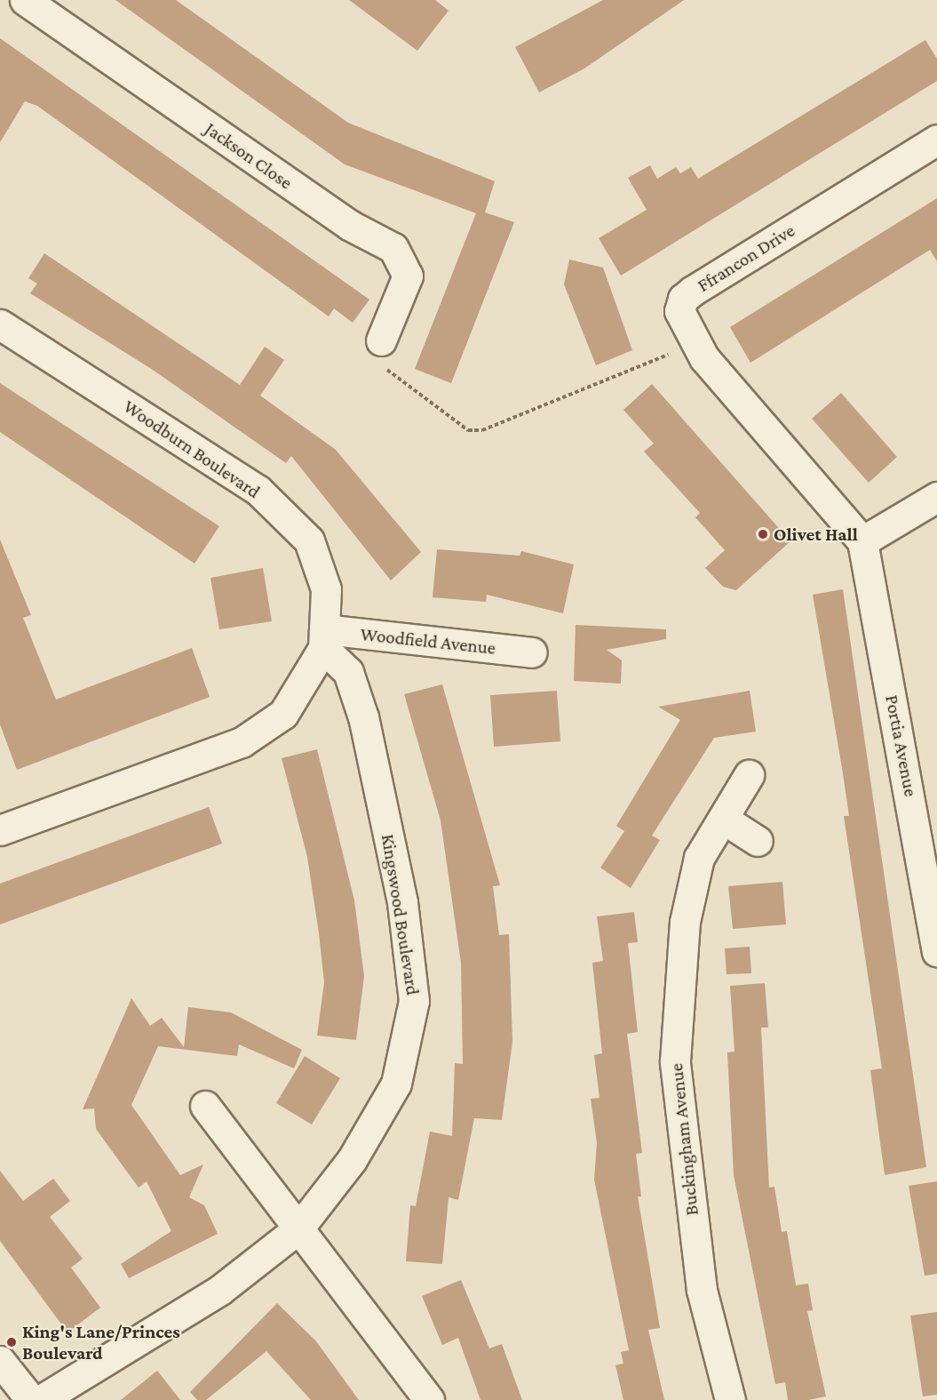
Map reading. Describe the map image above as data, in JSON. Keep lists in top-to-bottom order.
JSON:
{
  "streets": {
    "street": [
      "Jackson Close",
      "Ffrancon Drive",
      "Woodburn Boulevard",
      "Woodfield Avenue",
      "Portia Avenue",
      "Kingswood Boulevard",
      "Buckingham Avenue"
    ]
  },
  "crossings": [
    ["Ffrancon Drive", "Portia Avenue"],
    ["Woodburn Boulevard", "Woodfield Avenue"],
    ["Woodburn Boulevard", "Kingswood Boulevard"],
    ["Woodfield Avenue", "Kingswood Boulevard"]
  ],
  "places": ["Olivet Hall", "King's Lane/Princes Boulevard"]
}
